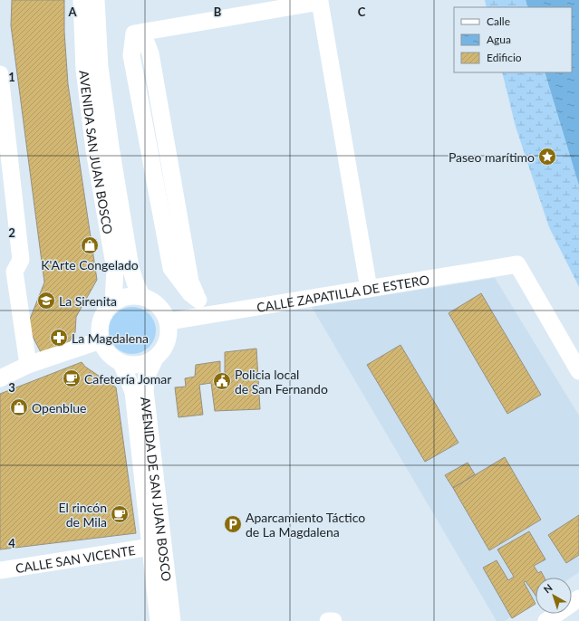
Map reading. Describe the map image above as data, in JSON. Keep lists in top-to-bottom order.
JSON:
{
  "streets": {
    "street": [
      "AVENIDA SAN JUAN BOSCO",
      "CALLE ZAPATILLA DE ESTERO",
      "AVENIDA DE SAN JUAN BOSCO",
      "CALLE SAN VICENTE"
    ]
  },
  "crossings": [
    ["AVENIDA SAN JUAN BOSCO", "CALLE ZAPATILLA DE ESTERO"],
    ["AVENIDA SAN JUAN BOSCO", "AVENIDA DE SAN JUAN BOSCO"],
    ["CALLE ZAPATILLA DE ESTERO", "AVENIDA DE SAN JUAN BOSCO"],
    ["AVENIDA DE SAN JUAN BOSCO", "CALLE SAN VICENTE"]
  ],
  "places": {
    "place": ["Paseo marítimo"],
    "shop": ["K'Arte Congelado", "Openblue"],
    "school or university": ["La Sirenita"],
    "pharmacy": ["La Magdalena"],
    "cafe": ["Cafetería Jomar", "El rincón de Mila"],
    "public building": ["Policia local de San Fernando"],
    "parking": ["Aparcamiento Táctico de La Magdalena"]
  },
  "legend": ["Calle", "Agua", "Edificio"],
  "north": "top left",
  "grid": {
    "columns": ["A", "B", "C"],
    "rows": [
      "1",
      "2",
      "3",
      "4"
    ]
  }
}
